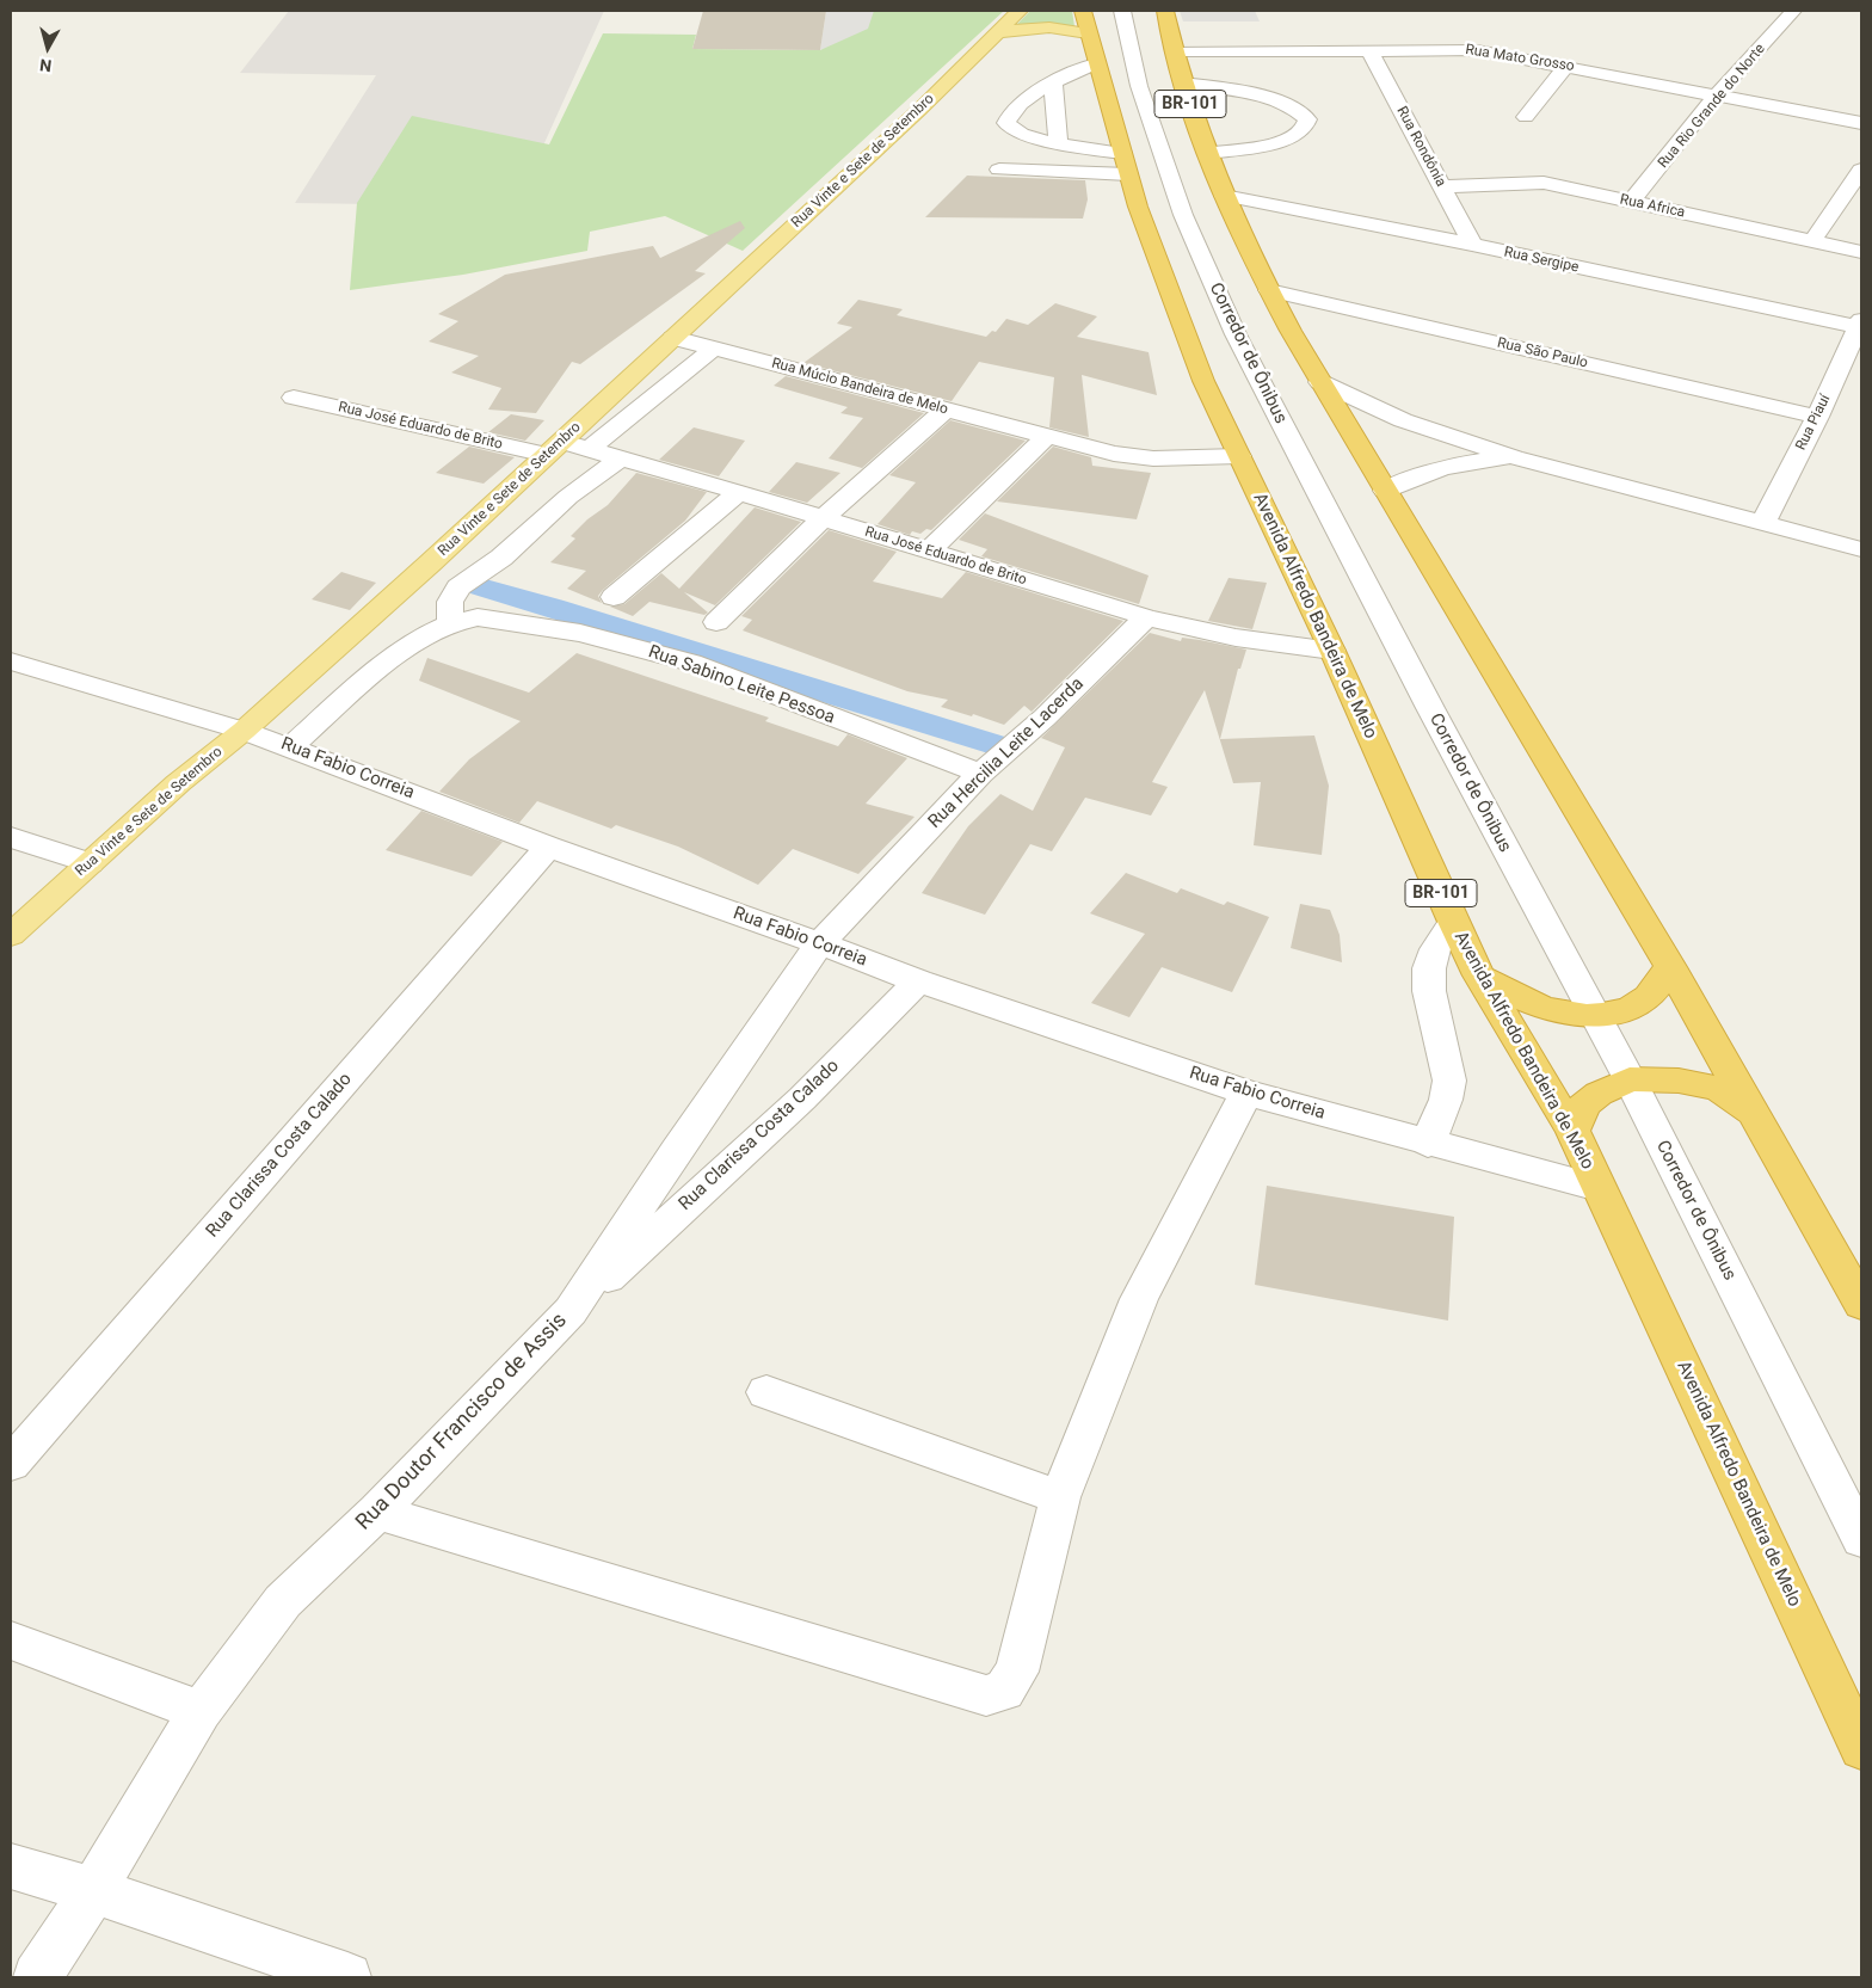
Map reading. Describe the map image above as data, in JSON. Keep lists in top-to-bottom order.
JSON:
{
  "streets": {
    "highway": ["BR-101", "Avenida Alfredo Bandeira de Melo"],
    "main road": ["Rua Vinte e Sete de Setembro"],
    "street": [
      "Rua Mato Grosso",
      "Rua Rio Grande do Norte",
      "Rua Rondônia",
      "Rua Africa",
      "Rua Sergipe",
      "Corredor de Ônibus",
      "Rua São Paulo",
      "Rua Múcio Bandeira de Melo",
      "Rua Piauí",
      "Rua José Eduardo de Brito",
      "Rua Sabino Leite Pessoa",
      "Rua Hercilia Leite Lacerda",
      "Rua Fabio Correia",
      "Rua Clarissa Costa Calado",
      "Rua Doutor Francisco de Assis"
    ]
  },
  "crossings": [
    ["Rua Mato Grosso", "BR-101"],
    ["Rua Mato Grosso", "Rua Rio Grande do Norte"],
    ["Rua Mato Grosso", "Rua Rondônia"],
    ["BR-101", "Rua Sergipe"],
    ["BR-101", "Rua São Paulo"],
    ["Rua Rio Grande do Norte", "Rua Africa"],
    ["Rua Rondônia", "Rua Africa"],
    ["Rua Rondônia", "Rua Sergipe"],
    ["Rua Vinte e Sete de Setembro", "Rua Múcio Bandeira de Melo"],
    ["Rua Vinte e Sete de Setembro", "Rua José Eduardo de Brito"],
    ["Rua Vinte e Sete de Setembro", "Rua Fabio Correia"],
    ["Rua Sergipe", "Rua Piauí"],
    ["Rua São Paulo", "Rua Piauí"],
    ["Rua Múcio Bandeira de Melo", "Avenida Alfredo Bandeira de Melo"],
    ["Rua José Eduardo de Brito", "Avenida Alfredo Bandeira de Melo"],
    ["Rua José Eduardo de Brito", "Rua Hercilia Leite Lacerda"],
    ["Avenida Alfredo Bandeira de Melo", "Rua Fabio Correia"],
    ["Rua Sabino Leite Pessoa", "Rua Hercilia Leite Lacerda"],
    ["Rua Sabino Leite Pessoa", "Rua Fabio Correia"],
    ["Rua Hercilia Leite Lacerda", "Rua Fabio Correia"],
    ["Rua Hercilia Leite Lacerda", "Rua Doutor Francisco de Assis"],
    ["Rua Fabio Correia", "Rua Clarissa Costa Calado"],
    ["Rua Fabio Correia", "Rua Doutor Francisco de Assis"],
    ["Rua Clarissa Costa Calado", "Rua Doutor Francisco de Assis"]
  ],
  "north": "bottom"
}
